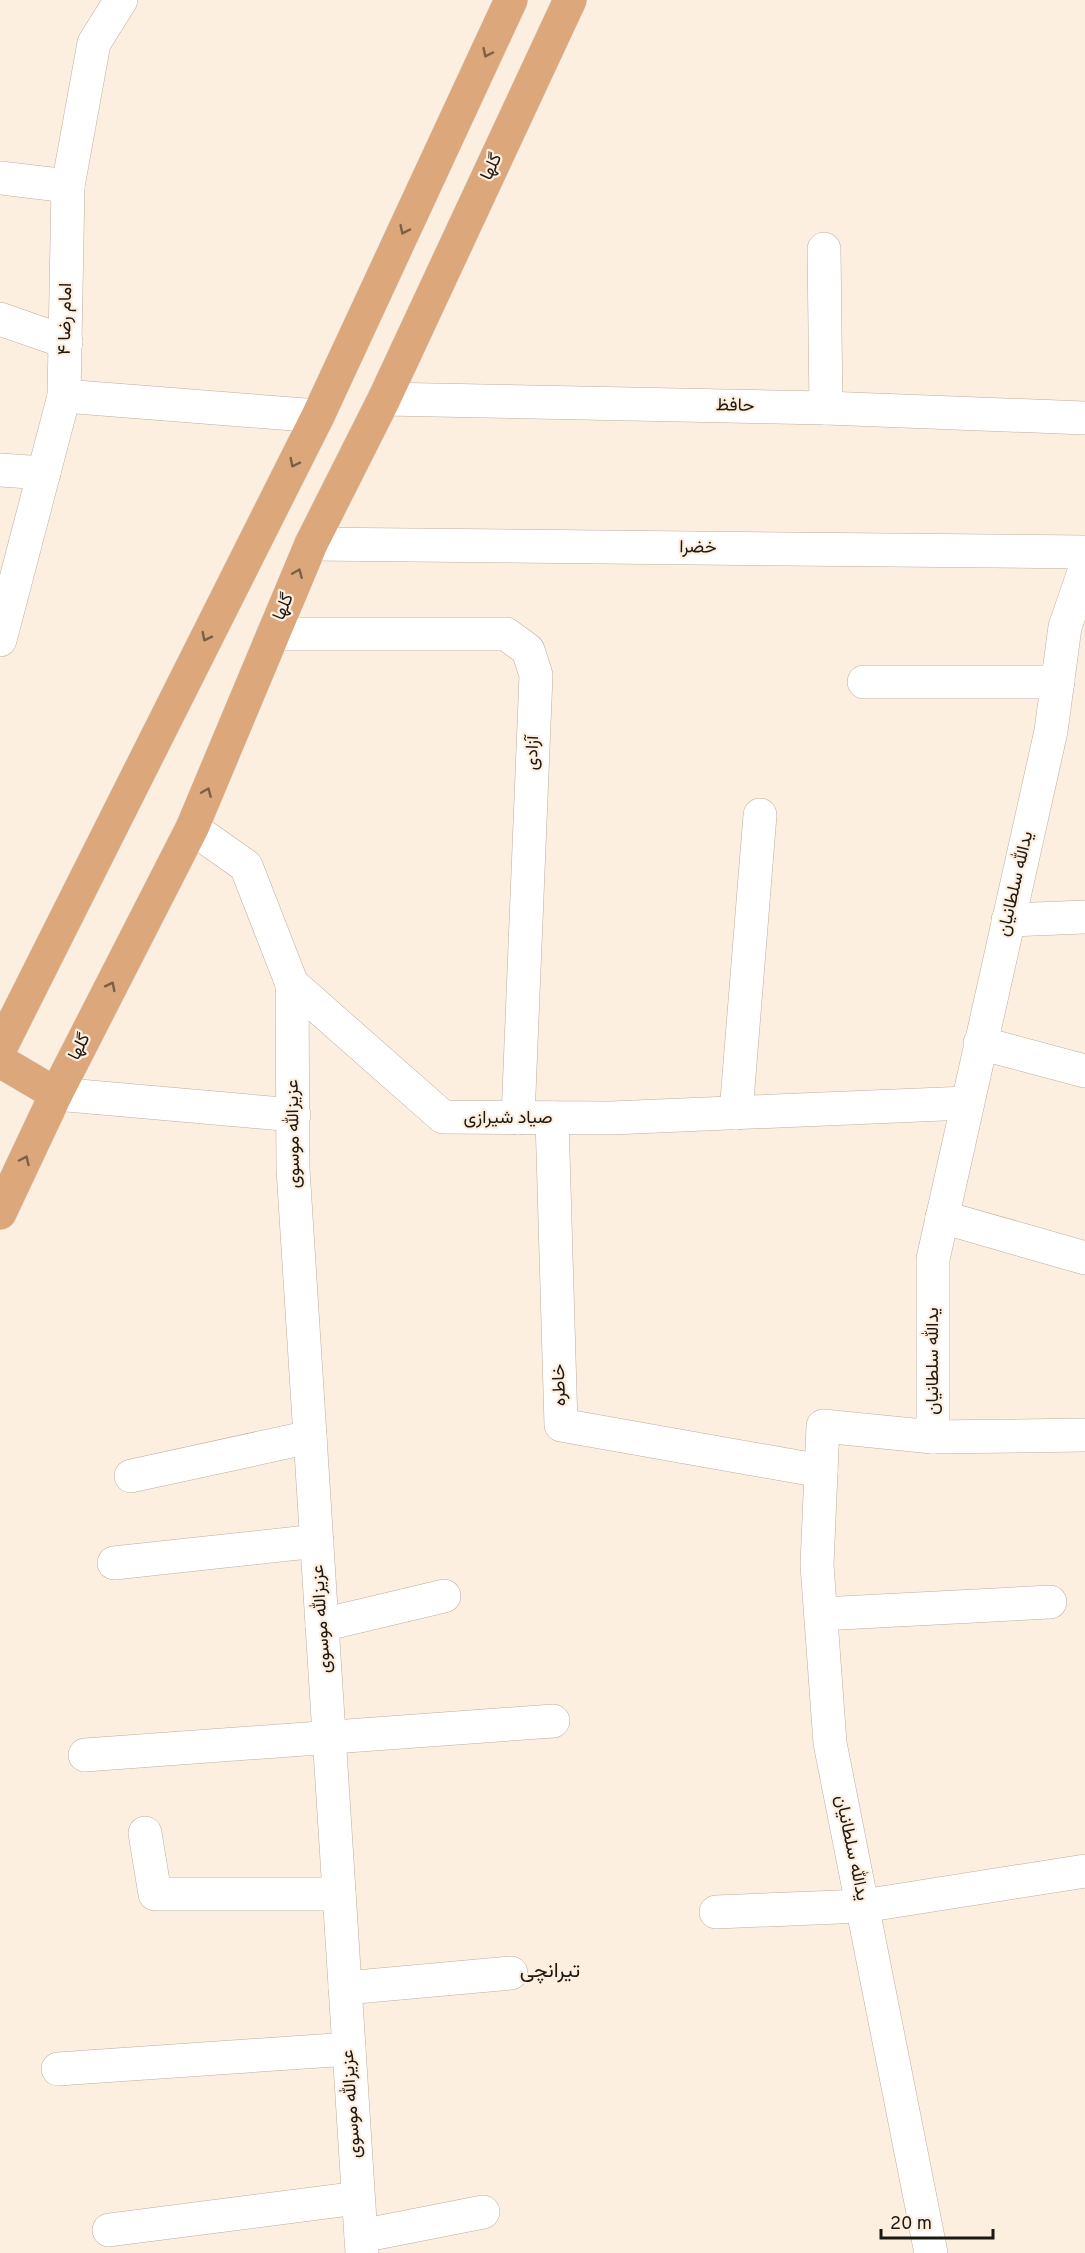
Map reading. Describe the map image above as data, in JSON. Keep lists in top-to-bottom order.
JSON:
{
  "streets": {
    "main road": ["گلها"],
    "street": [
      "امام رضا ۴",
      "حافظ",
      "خضرا",
      "آزادی",
      "یدالله سلطانیان",
      "صیاد شیرازی",
      "عزیزالله موسوی",
      "خاطره"
    ]
  },
  "crossings": [
    ["گلها", "حافظ"],
    ["گلها", "خضرا"],
    ["گلها", "آزادی"],
    ["گلها", "صیاد شیرازی"],
    ["آزادی", "صیاد شیرازی"],
    ["یدالله سلطانیان", "صیاد شیرازی"],
    ["یدالله سلطانیان", "خاطره"],
    ["صیاد شیرازی", "عزیزالله موسوی"],
    ["صیاد شیرازی", "خاطره"]
  ],
  "districts": ["تیرانچی"],
  "scale_bar": "20 m"
}
